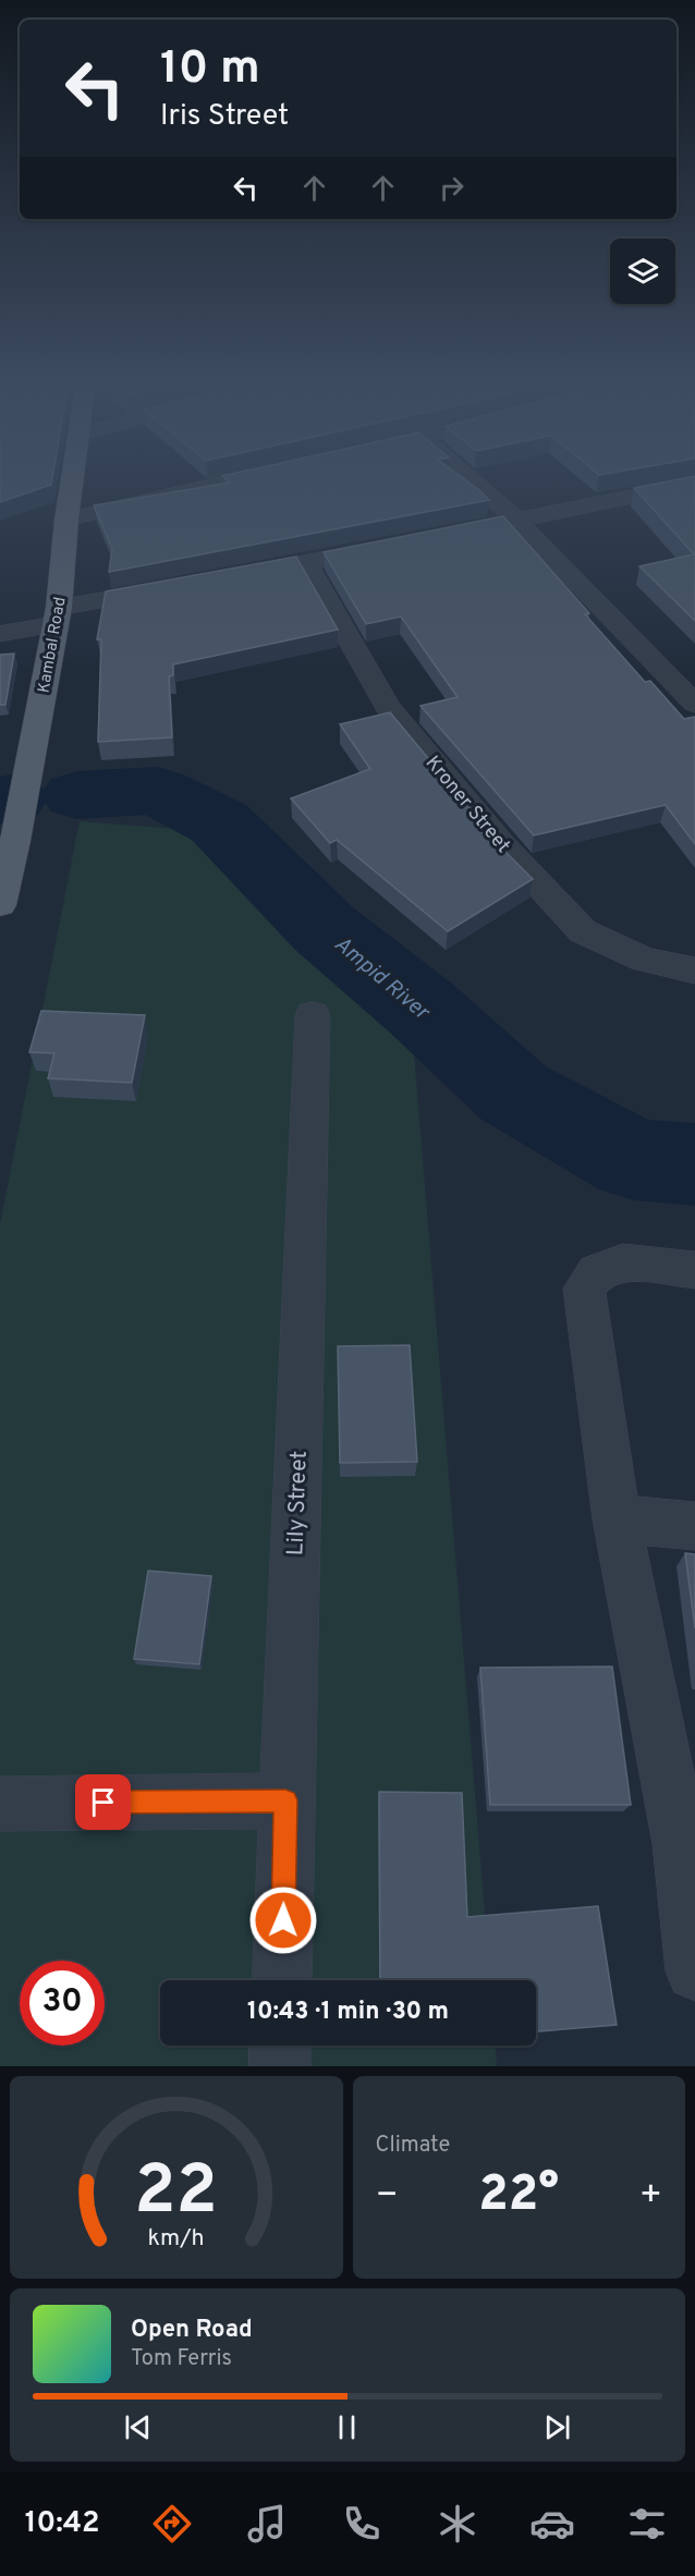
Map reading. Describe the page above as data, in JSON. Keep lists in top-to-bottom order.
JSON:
{
  "streets": {
    "main road": ["Kambal Road"],
    "street": ["Kroner Street", "Lily Street"]
  },
  "water": ["Ampid River"],
  "page": {
    "turn": ["10 m", "Iris Street"],
    "limit": "30",
    "trip": "10:43 · 1 min · 30 m",
    "tile": "Climate",
    "heat": ["−", "22°", "+"],
    "song": ["Open Road", "Tom Ferris"],
    "tabs": "10:42",
    "gauge": ["22", "km/h"]
  }
}
